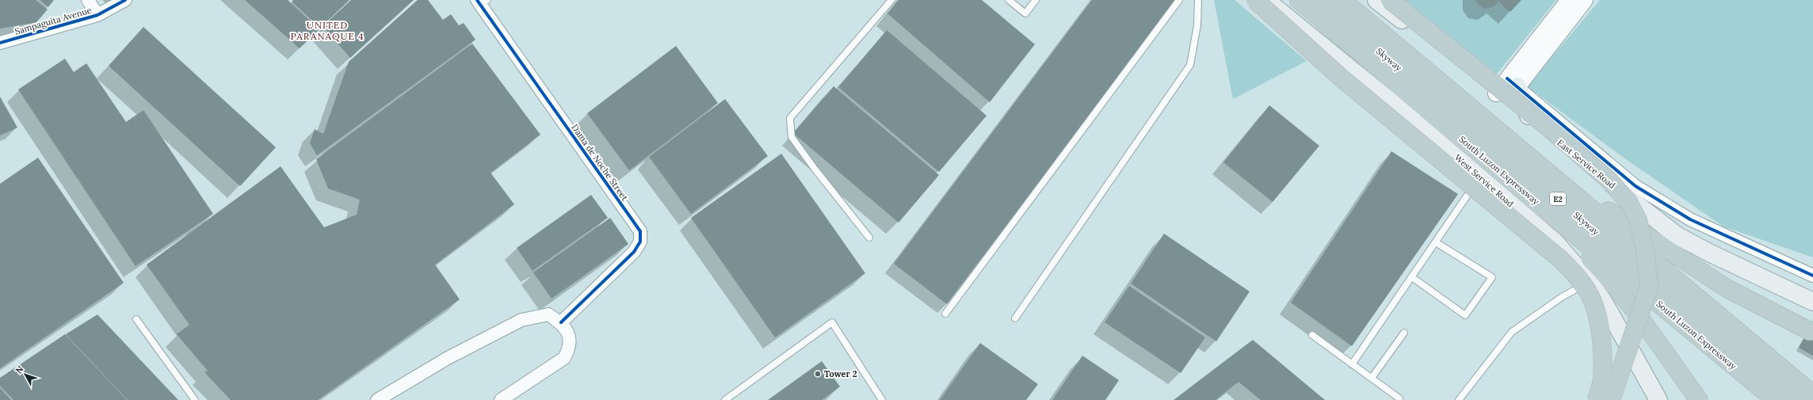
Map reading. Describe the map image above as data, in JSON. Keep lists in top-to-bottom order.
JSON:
{
  "streets": {
    "highway": ["Skyway", "South Luzon Expressway", "E2"],
    "main road": ["East Service Road", "West Service Road"],
    "street": ["Sampaguita Avenue", "Dama de Noche Street"]
  },
  "districts": ["UNITED PARANAQUE 4"],
  "places": ["Tower 2"],
  "north": "top left"
}
